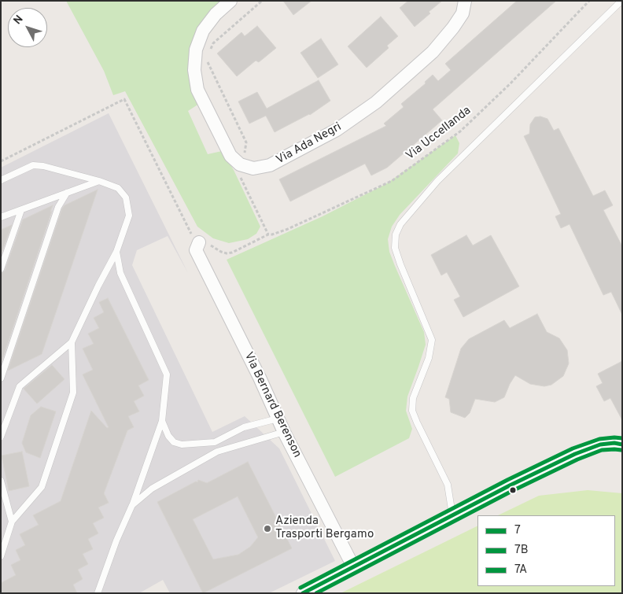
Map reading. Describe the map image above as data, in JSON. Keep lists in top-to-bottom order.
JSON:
{
  "streets": {
    "street": ["Via Ada Negri", "Via Bernard Berenson"],
    "path": ["Via Uccellanda"]
  },
  "crossings": [
    ["Via Uccellanda", "Via Bernard Berenson"]
  ],
  "places": ["Azienda Trasporti Bergamo"],
  "lines": ["transit line 7A", "transit line 7", "transit line 7B"],
  "legend": ["7", "7B", "7A"],
  "north": "top left"
}
